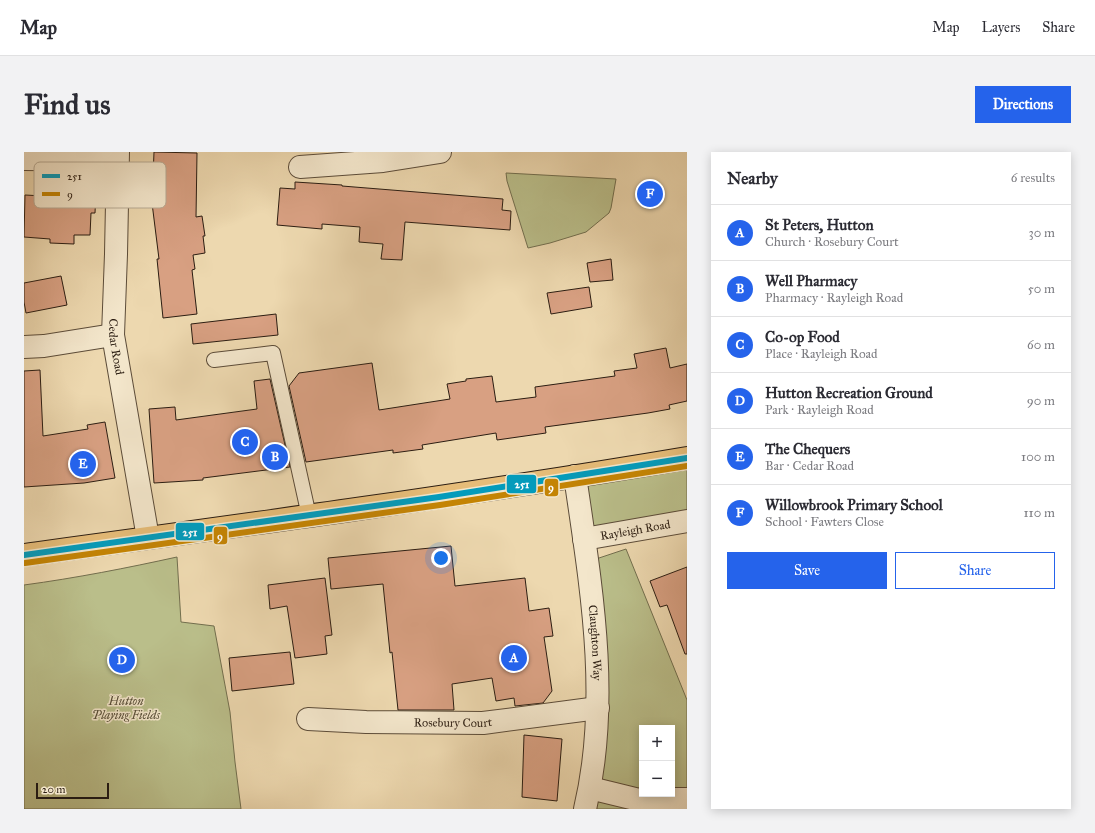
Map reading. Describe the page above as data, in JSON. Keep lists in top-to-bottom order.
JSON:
{
  "streets": {
    "street": [
      "Cedar Road",
      "Rayleigh Road",
      "Claughton Way",
      "Rosebury Court"
    ]
  },
  "crossings": [
    ["Rayleigh Road", "Claughton Way"],
    ["Claughton Way", "Rosebury Court"]
  ],
  "parks": ["Hutton Playing Fields"],
  "lines": ["transit line 251", "transit line 9"],
  "legend": ["251", "9"],
  "scale_bar": "20 m",
  "page": {
    "header": "Map",
    "nav": ["Map", "Layers", "Share"],
    "buttons": [
      "Directions",
      ["Save", "Share"]
    ],
    "title": "Find us",
    "heading": ["Nearby", "6 results"],
    "pins": [
      "F",
      "C",
      "B",
      "E",
      "A",
      "D"
    ],
    "list": [
      {
        "mark": "A",
        "name": "St Peters, Hutton",
        "note": "Church · Rosebury Court",
        "value": "30 m"
      },
      {
        "mark": "B",
        "name": "Well Pharmacy",
        "note": "Pharmacy · Rayleigh Road",
        "value": "50 m"
      },
      {
        "mark": "C",
        "name": "Co-op Food",
        "note": "Place · Rayleigh Road",
        "value": "60 m"
      },
      {
        "mark": "D",
        "name": "Hutton Recreation Ground",
        "note": "Park · Rayleigh Road",
        "value": "90 m"
      },
      {
        "mark": "E",
        "name": "The Chequers",
        "note": "Bar · Cedar Road",
        "value": "100 m"
      },
      {
        "mark": "F",
        "name": "Willowbrook Primary School",
        "note": "School · Fawters Close",
        "value": "110 m"
      }
    ],
    "map_buttons": ["+", "−"],
    "scale": "20 m"
  }
}
